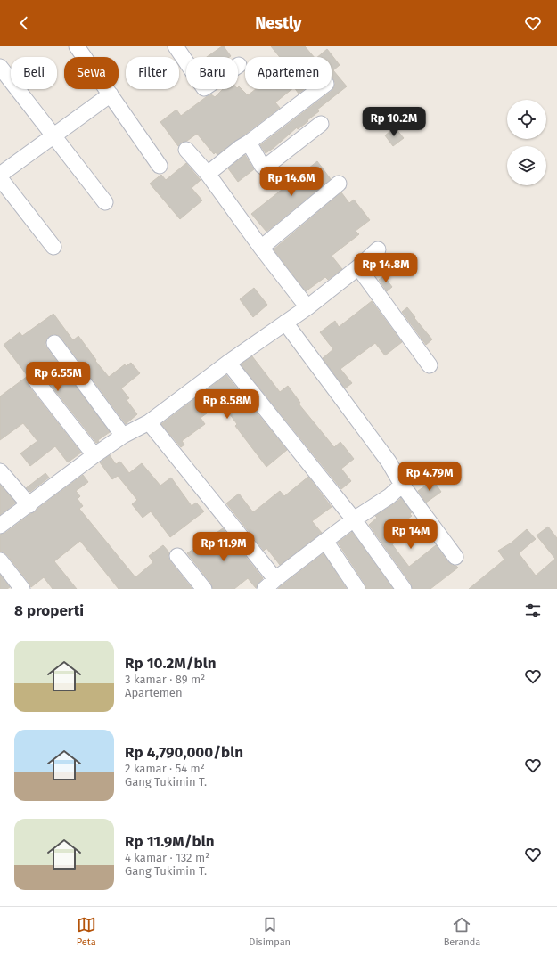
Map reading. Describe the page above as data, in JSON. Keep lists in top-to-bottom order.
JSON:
{
  "page": {
    "header": "Nestly",
    "chip": [
      "Beli",
      "Sewa",
      "Filter",
      "Baru",
      "Apartemen"
    ],
    "price": [
      "Rp 10.2M",
      "Rp 14.6M",
      "Rp 14.8M",
      "Rp 6.55M",
      "Rp 8.58M",
      "Rp 4.79M",
      "Rp 14M",
      "Rp 11.9M"
    ],
    "heading": "8 properti",
    "list": [
      {
        "name": "Rp 10.2M/bln",
        "note": "3 kamar · 89 m² · Apartemen"
      },
      {
        "name": "Rp 4,790,000/bln",
        "note": "2 kamar · 54 m² · Gang Tukimin T."
      },
      {
        "name": "Rp 11.9M/bln",
        "note": "4 kamar · 132 m² · Gang Tukimin T."
      }
    ],
    "tabs": ["Peta", "Disimpan", "Beranda"]
  }
}
